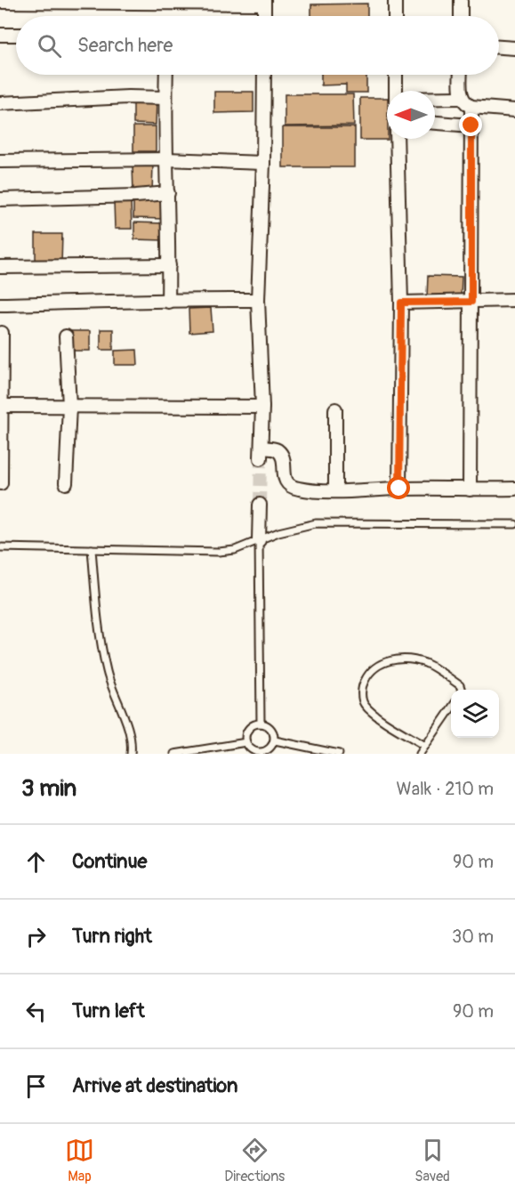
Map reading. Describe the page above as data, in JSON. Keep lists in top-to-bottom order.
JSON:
{
  "north": "left",
  "page": {
    "search": "Search here",
    "heading": ["3 min", "Walk · 210 m"],
    "list": [
      ["Continue", "90 m"],
      ["Turn right", "30 m"],
      ["Turn left", "90 m"],
      "Arrive at destination"
    ],
    "nav": ["Map", "Directions", "Saved"]
  }
}
